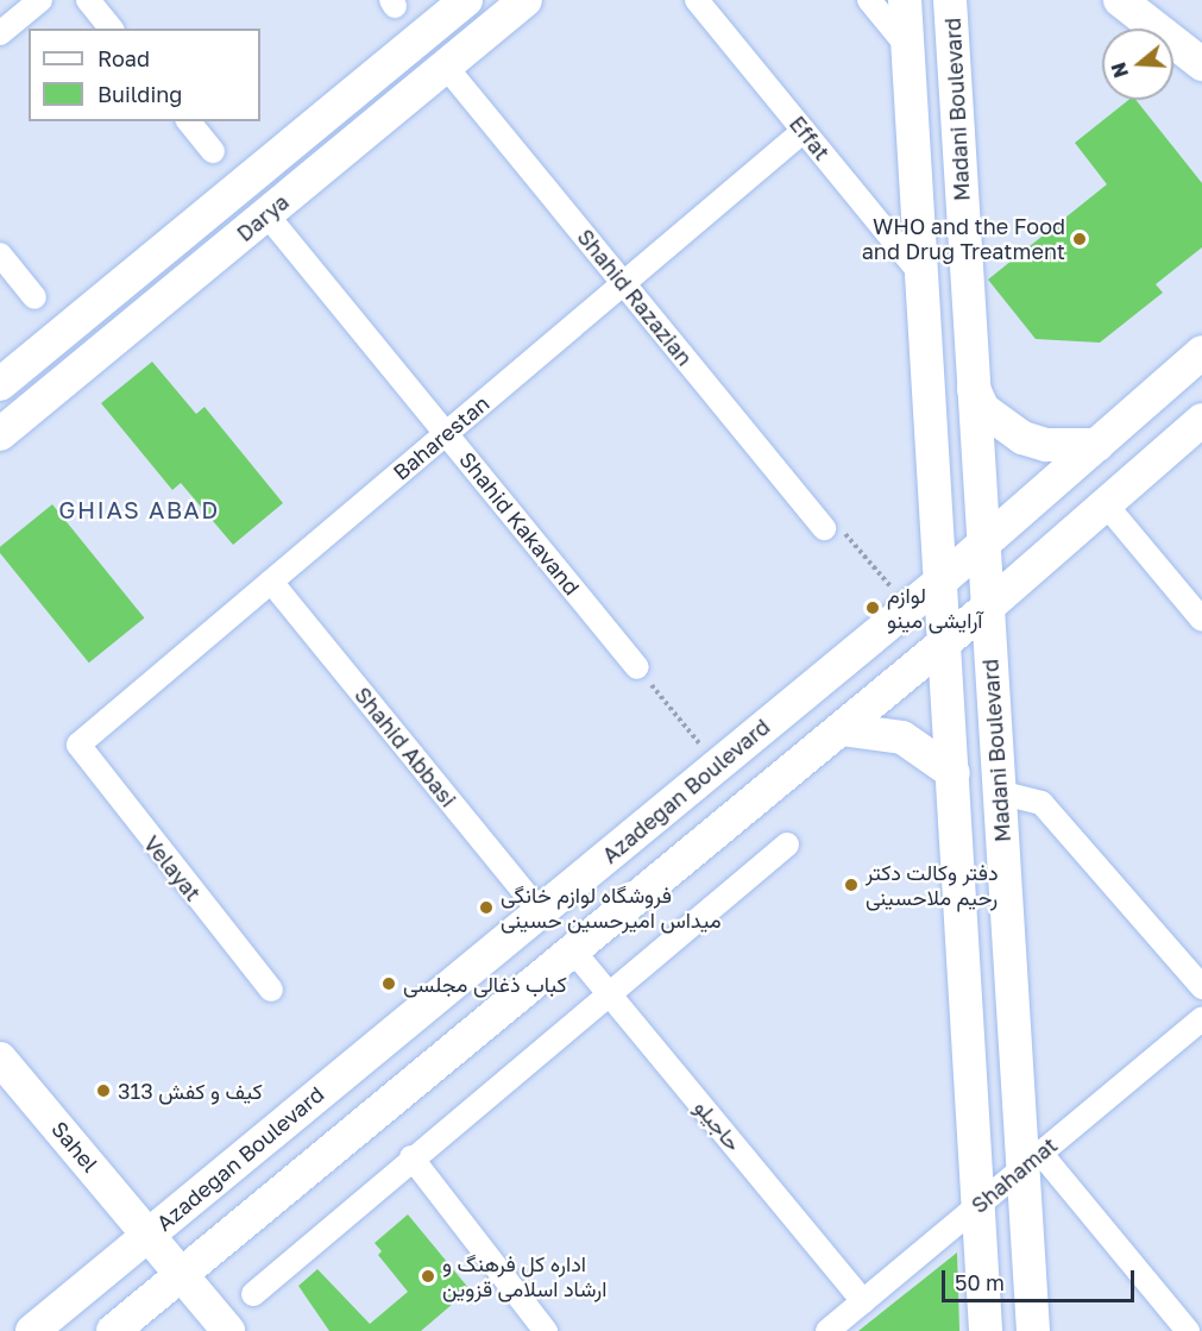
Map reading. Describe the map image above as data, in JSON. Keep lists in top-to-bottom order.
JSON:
{
  "streets": {
    "street": [
      "Madani Boulevard",
      "Effat",
      "Darya",
      "Shahid Razazian",
      "Baharestan",
      "Shahid Kakavand",
      "Shahid Abbasi",
      "Azadegan Boulevard",
      "Velayat",
      "حاجیلو",
      "Sahel",
      "Shahamat"
    ]
  },
  "crossings": [
    ["Madani Boulevard", "Effat"],
    ["Madani Boulevard", "Azadegan Boulevard"],
    ["Madani Boulevard", "Shahamat"],
    ["Effat", "Baharestan"],
    ["Darya", "Shahid Razazian"],
    ["Darya", "Shahid Kakavand"],
    ["Shahid Razazian", "Baharestan"],
    ["Baharestan", "Shahid Kakavand"],
    ["Baharestan", "Shahid Abbasi"],
    ["Baharestan", "Velayat"],
    ["Shahid Abbasi", "Azadegan Boulevard"],
    ["Azadegan Boulevard", "Sahel"],
    ["حاجیلو", "Shahamat"]
  ],
  "districts": ["GHIAS ABAD"],
  "places": [
    "WHO and the Food and Drug Treatment",
    "لوازم آرایشی مینو",
    "دفتر وکالت دکتر رحیم ملاحسینی",
    "فروشگاه لوازم خانگی میداس امیرحسین حسینی",
    "کباب ذغالی مجلسی",
    "کیف و کفش 313",
    "اداره کل فرهنگ و ارشاد اسلامی قزوین"
  ],
  "legend": ["Road", "Building"],
  "scale_bar": "50 m",
  "north": "left"
}
